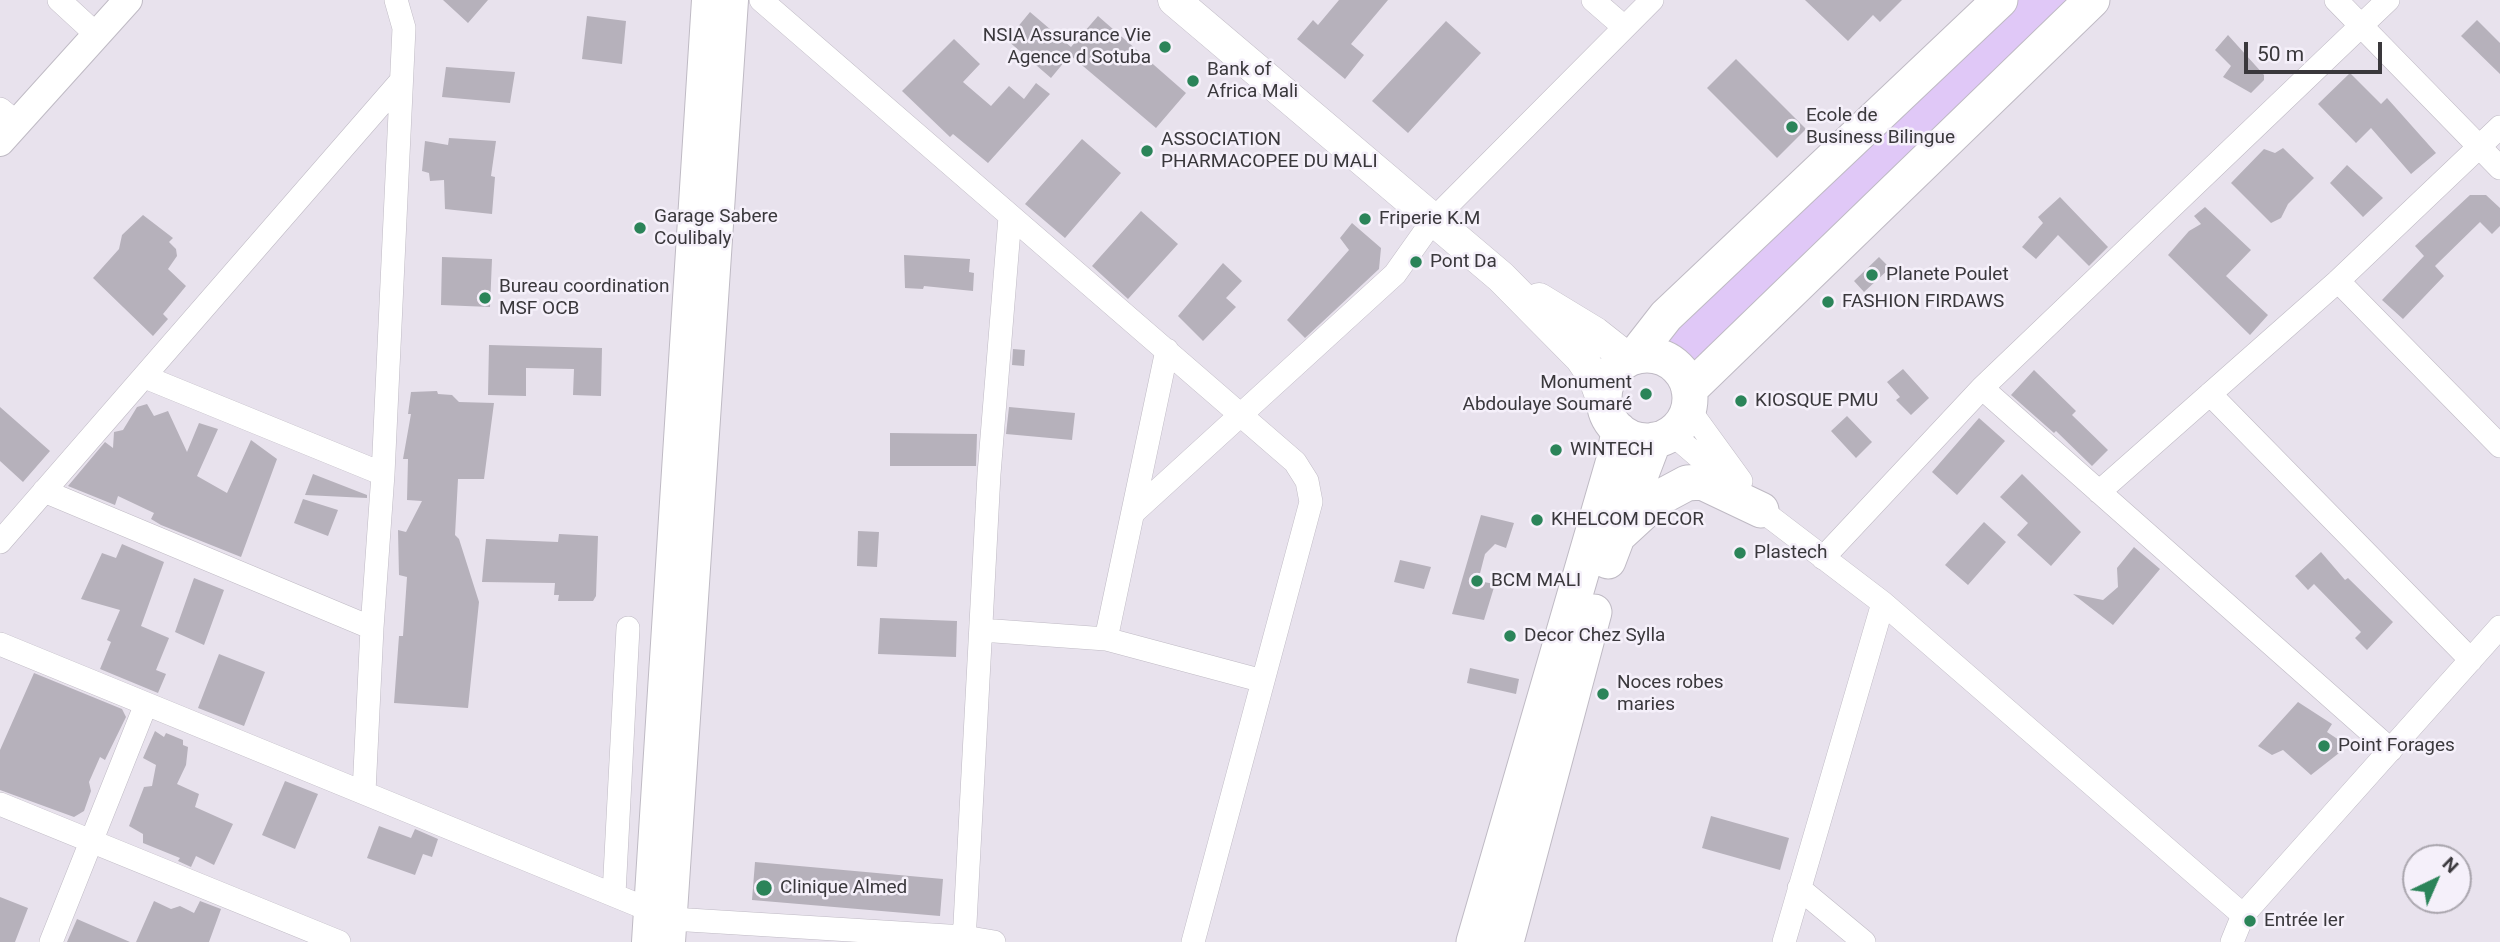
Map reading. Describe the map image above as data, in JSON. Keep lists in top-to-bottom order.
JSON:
{
  "places": [
    "NSIA Assurance Vie Agence d Sotuba",
    "Bank of Africa Mali",
    "Ecole de Business Bilingue",
    "ASSOCIATION PHARMACOPEE DU MALI",
    "Friperie K.M",
    "Garage Sabere Coulibaly",
    "Pont Da",
    "Planete Poulet",
    "Bureau coordination MSF OCB",
    "FASHION FIRDAWS",
    "Monument Abdoulaye Soumaré",
    "KIOSQUE PMU",
    "WINTECH",
    "KHELCOM DECOR",
    "Plastech",
    "BCM MALI",
    "Decor Chez Sylla",
    "Noces robes maries",
    "Point Forages",
    "Clinique Almed",
    "Entrée Ier"
  ],
  "scale_bar": "50 m",
  "north": "top right"
}
